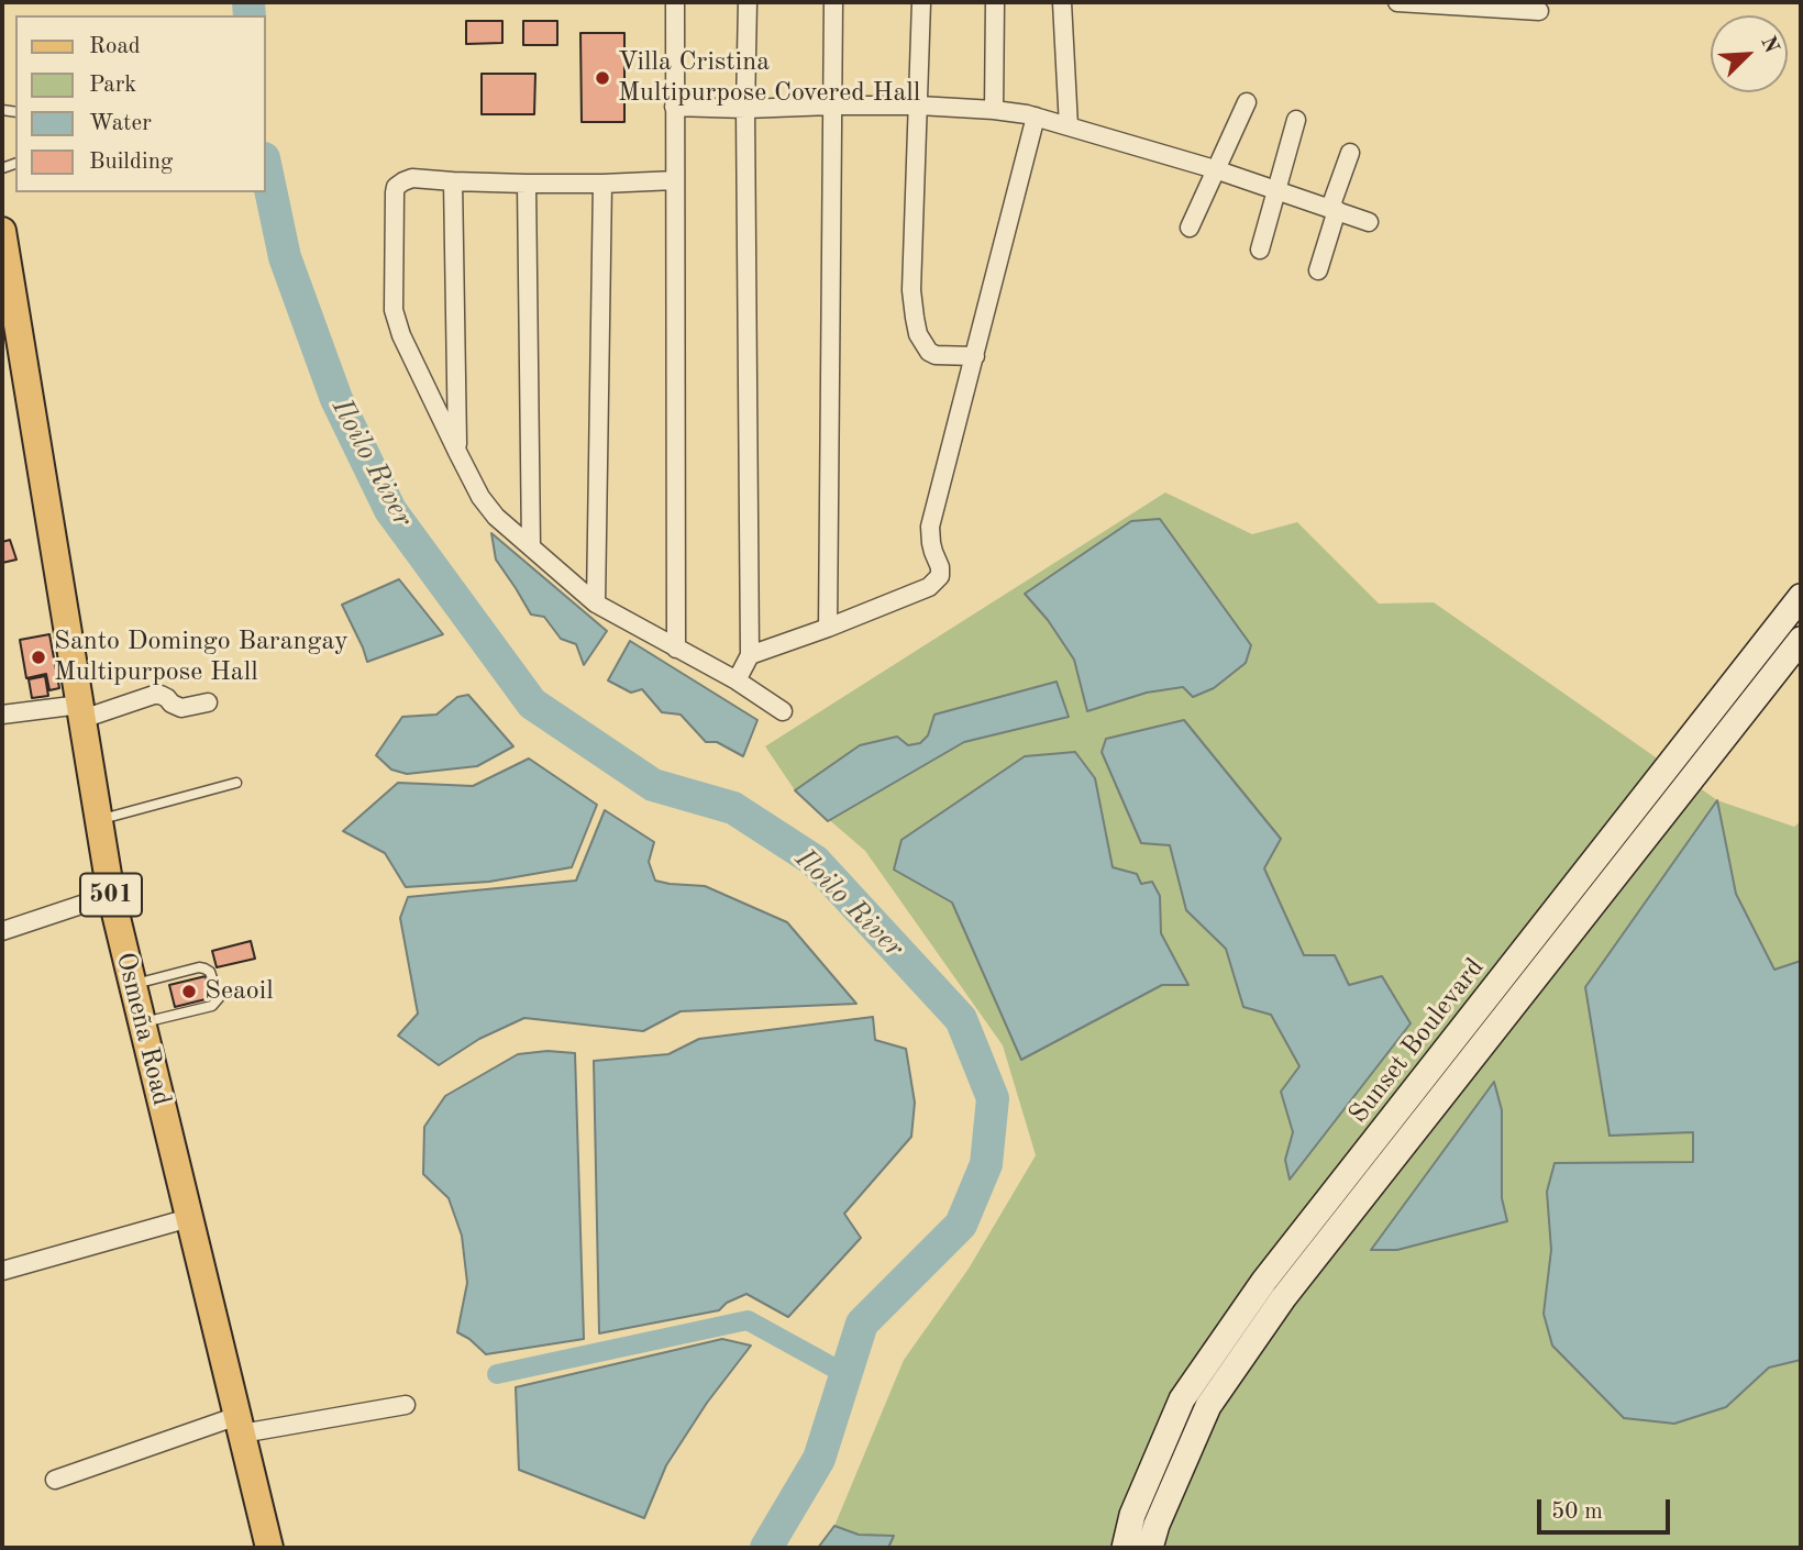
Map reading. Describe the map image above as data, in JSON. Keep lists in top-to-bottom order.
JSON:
{
  "streets": {
    "main road": ["501", "Osmeña Road", "Sunset Boulevard"]
  },
  "water": ["Iloilo River"],
  "places": ["Villa Cristina Multipurpose Covered Hall", "Santo Domingo Barangay Multipurpose Hall", "Seaoil"],
  "legend": [
    "Road",
    "Park",
    "Water",
    "Building"
  ],
  "scale_bar": "50 m",
  "north": "top right"
}
